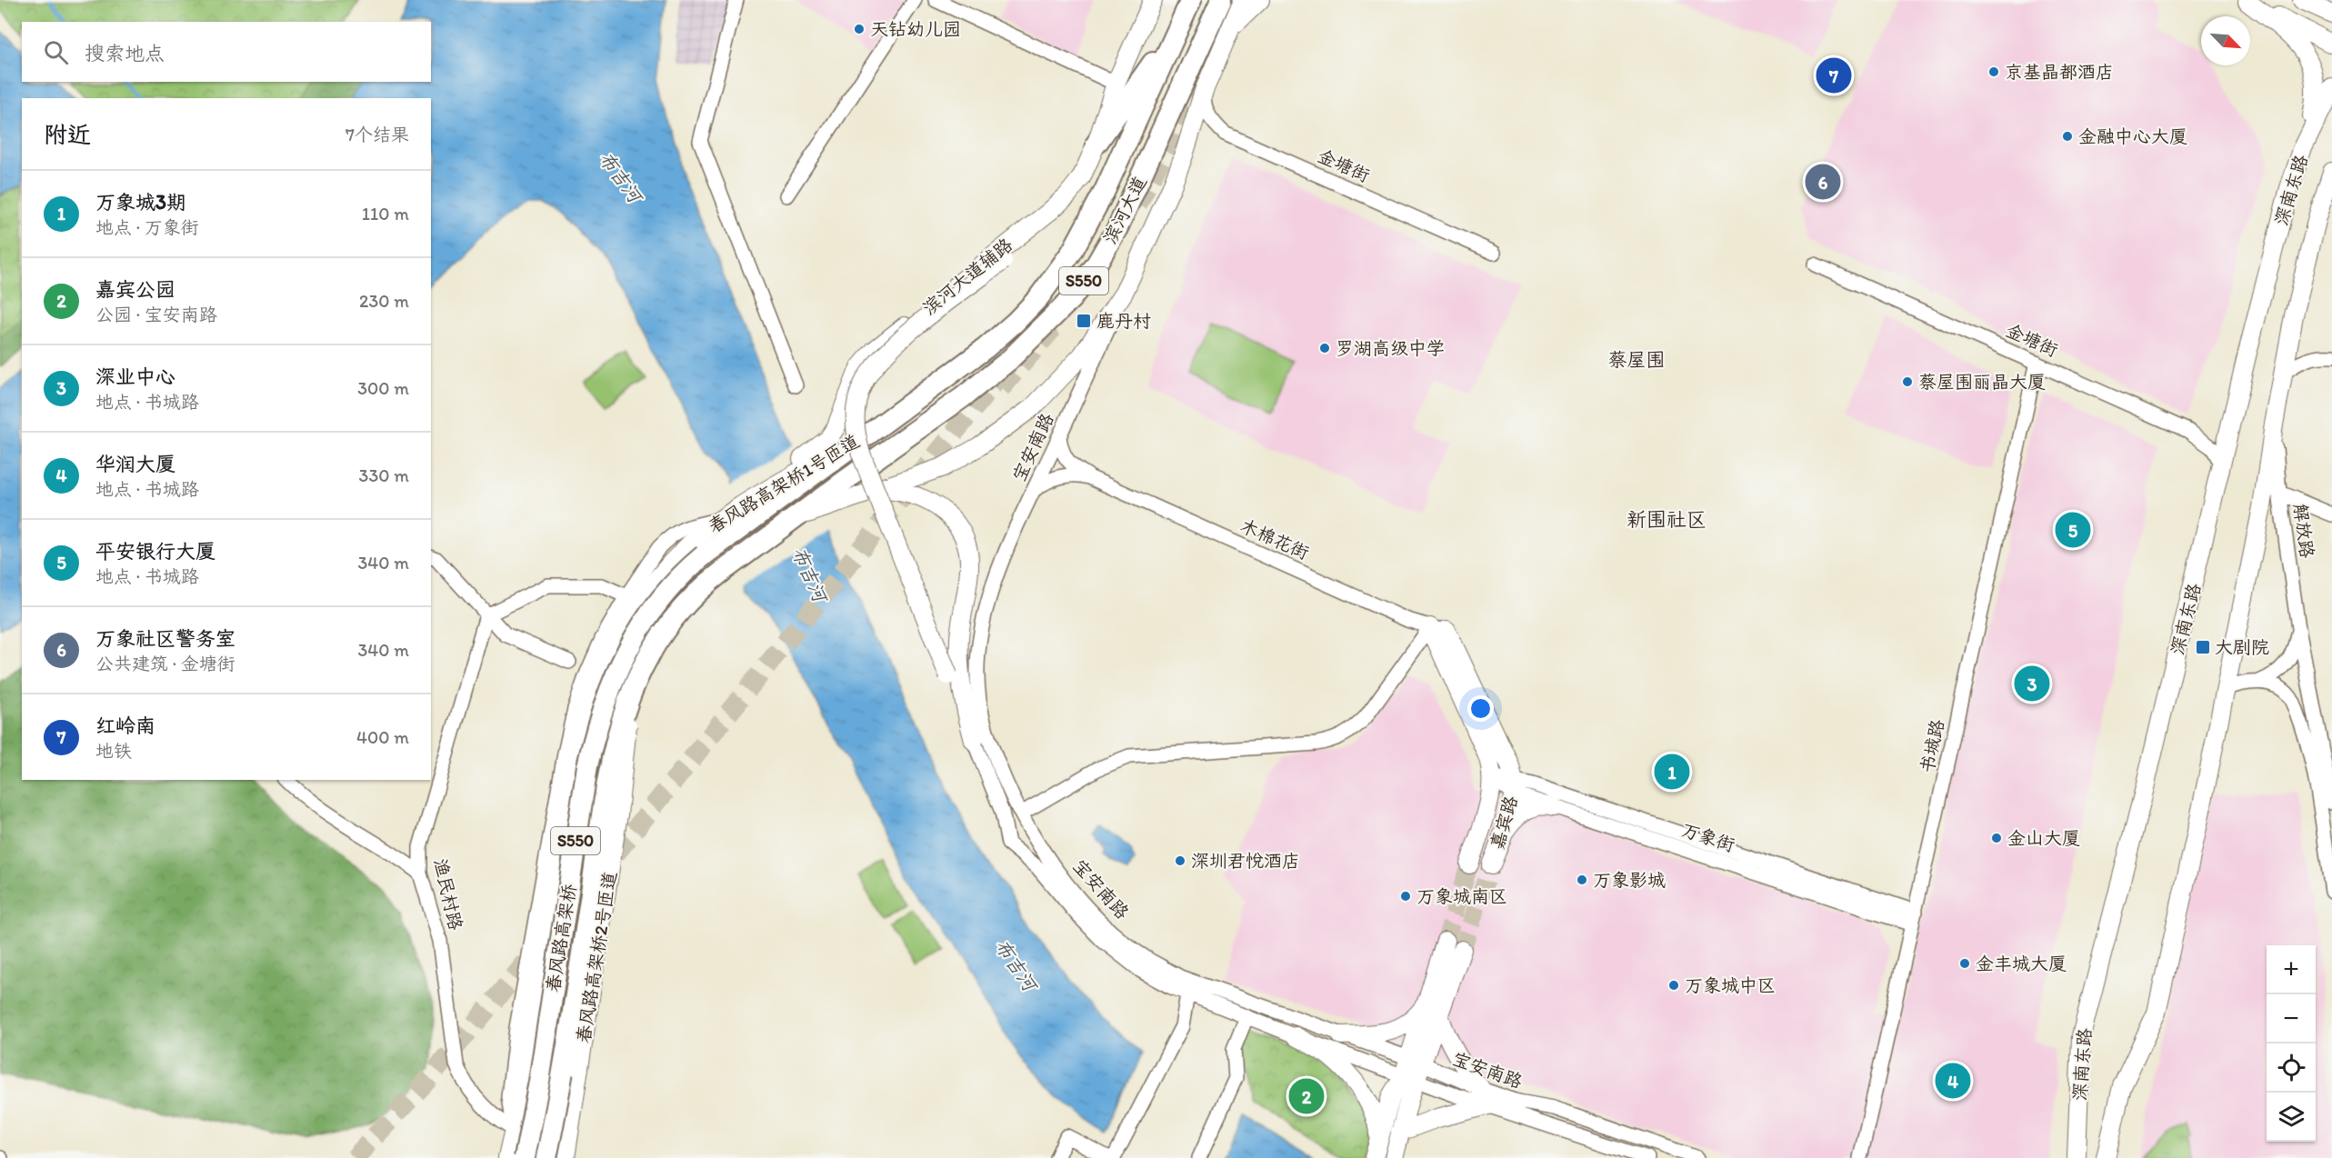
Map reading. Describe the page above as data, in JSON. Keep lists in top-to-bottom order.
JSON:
{
  "streets": {
    "highway": ["滨河大道", "S550", "春风路高架桥"],
    "main road": [
      "深南东路",
      "滨河大道辅路",
      "春风路高架桥1号匝道",
      "嘉宾路",
      "春风路高架桥2号匝道"
    ],
    "street": [
      "金塘街",
      "宝安南路",
      "解放路",
      "木棉花街",
      "书城路",
      "万象街",
      "渔民村路"
    ]
  },
  "crossings": [
    ["金塘街", "深南东路"],
    ["金塘街", "书城路"],
    ["深南东路", "解放路"],
    ["滨河大道", "滨河大道辅路"],
    ["滨河大道", "春风路高架桥"],
    ["滨河大道辅路", "春风路高架桥1号匝道"],
    ["滨河大道辅路", "春风路高架桥"],
    ["宝安南路", "木棉花街"],
    ["春风路高架桥1号匝道", "渔民村路"],
    ["木棉花街", "嘉宾路"],
    ["书城路", "万象街"],
    ["嘉宾路", "万象街"],
    ["渔民村路", "春风路高架桥2号匝道"],
    ["春风路高架桥", "春风路高架桥2号匝道"]
  ],
  "districts": ["蔡屋围", "新围社区"],
  "water": ["布吉河"],
  "places": {
    "other": [
      "天钻幼儿园",
      "京基晶都酒店",
      "金融中心大厦",
      "罗湖高级中学",
      "蔡屋围丽晶大厦",
      "金山大厦",
      "深圳君悦酒店",
      "万象影城",
      "万象城南区",
      "金丰城大厦",
      "万象城中区"
    ],
    "transit": ["鹿丹村", "大剧院"]
  },
  "north": "bottom right",
  "page": {
    "search": "搜索地点",
    "pins": [
      "7",
      "6",
      "5",
      "3",
      "1",
      "4",
      "2"
    ],
    "heading": ["附近", "7个结果"],
    "list": [
      {
        "mark": "1",
        "name": "万象城3期",
        "note": "地点 · 万象街",
        "value": "110 m"
      },
      {
        "mark": "2",
        "name": "嘉宾公园",
        "note": "公园 · 宝安南路",
        "value": "230 m"
      },
      {
        "mark": "3",
        "name": "深业中心",
        "note": "地点 · 书城路",
        "value": "300 m"
      },
      {
        "mark": "4",
        "name": "华润大厦",
        "note": "地点 · 书城路",
        "value": "330 m"
      },
      {
        "mark": "5",
        "name": "平安银行大厦",
        "note": "地点 · 书城路",
        "value": "340 m"
      },
      {
        "mark": "6",
        "name": "万象社区警务室",
        "note": "公共建筑 · 金塘街",
        "value": "340 m"
      },
      {
        "mark": "7",
        "name": "红岭南",
        "note": "地铁",
        "value": "400 m"
      }
    ],
    "map_buttons": ["+", "−"]
  }
}
